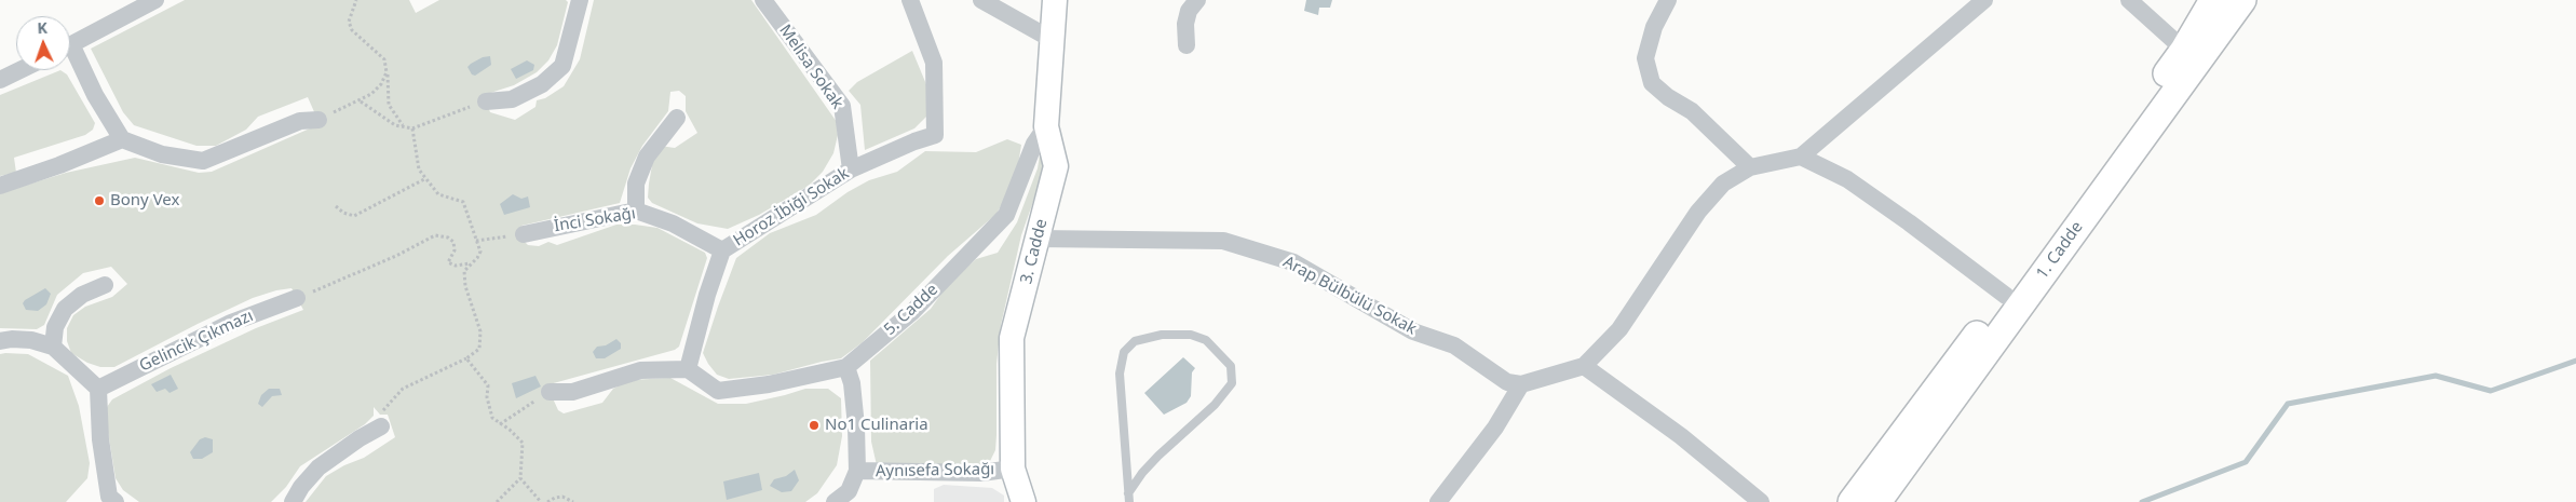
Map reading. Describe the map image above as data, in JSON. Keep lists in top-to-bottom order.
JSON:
{
  "streets": {
    "main road": ["1. Cadde", "3. Cadde"],
    "street": [
      "Melisa Sokak",
      "Horoz İbiği Sokak",
      "İnci Sokağı",
      "Arap Bülbülü Sokak",
      "5. Cadde",
      "Gelincik Çıkmazı",
      "Aynısefa Sokağı"
    ]
  },
  "crossings": [
    ["Melisa Sokak", "Horoz İbiği Sokak"],
    ["Horoz İbiği Sokak", "İnci Sokağı"],
    ["3. Cadde", "Arap Bülbülü Sokak"],
    ["3. Cadde", "5. Cadde"],
    ["3. Cadde", "Aynısefa Sokağı"]
  ],
  "places": ["Bony Vex", "No1 Culinaria"],
  "north": "top"
}
